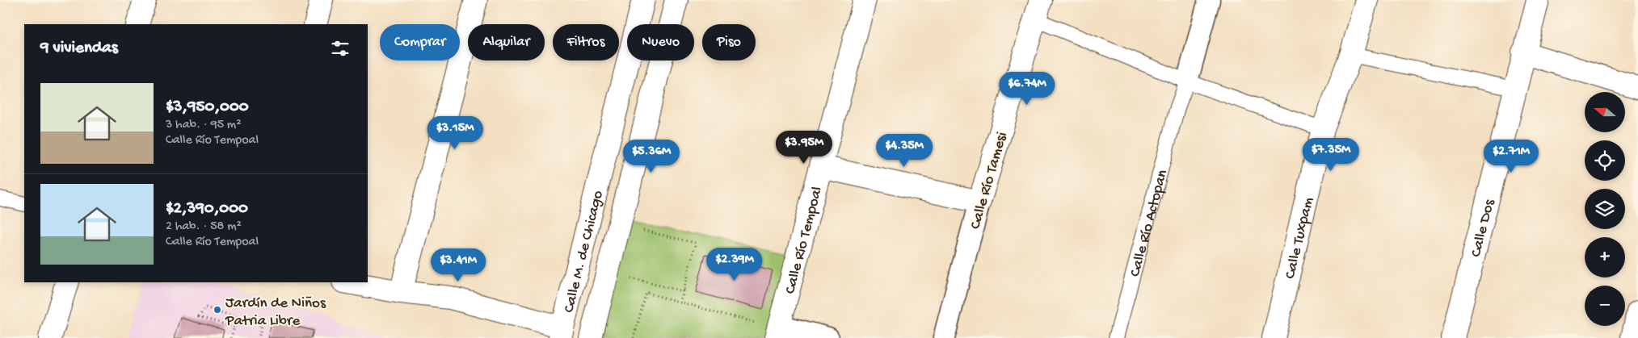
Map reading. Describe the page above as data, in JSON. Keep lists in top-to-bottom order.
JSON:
{
  "streets": {
    "street": [
      "Calle Río Tamesi",
      "Calle Dos",
      "Calle Tuxpam",
      "Calle Río Tempoal",
      "Calle M. de Chicago"
    ],
    "lane": ["Calle Río Actopan"]
  },
  "places": ["Jardín de Niños Patria Libre"],
  "north": "left",
  "page": {
    "chip": [
      "Comprar",
      "Alquilar",
      "Filtros",
      "Nuevo",
      "Piso"
    ],
    "heading": "9 viviendas",
    "price": [
      "$6.74M",
      "$3.15M",
      "$3.95M",
      "$4.35M",
      "$7.35M",
      "$5.36M",
      "$2.71M",
      "$2.39M",
      "$3.41M"
    ],
    "list": [
      {
        "name": "$3,950,000",
        "note": "3 hab. · 95 m² · Calle Río Tempoal"
      },
      {
        "name": "$2,390,000",
        "note": "2 hab. · 58 m² · Calle Río Tempoal"
      }
    ],
    "map_buttons": ["+", "−"]
  }
}
